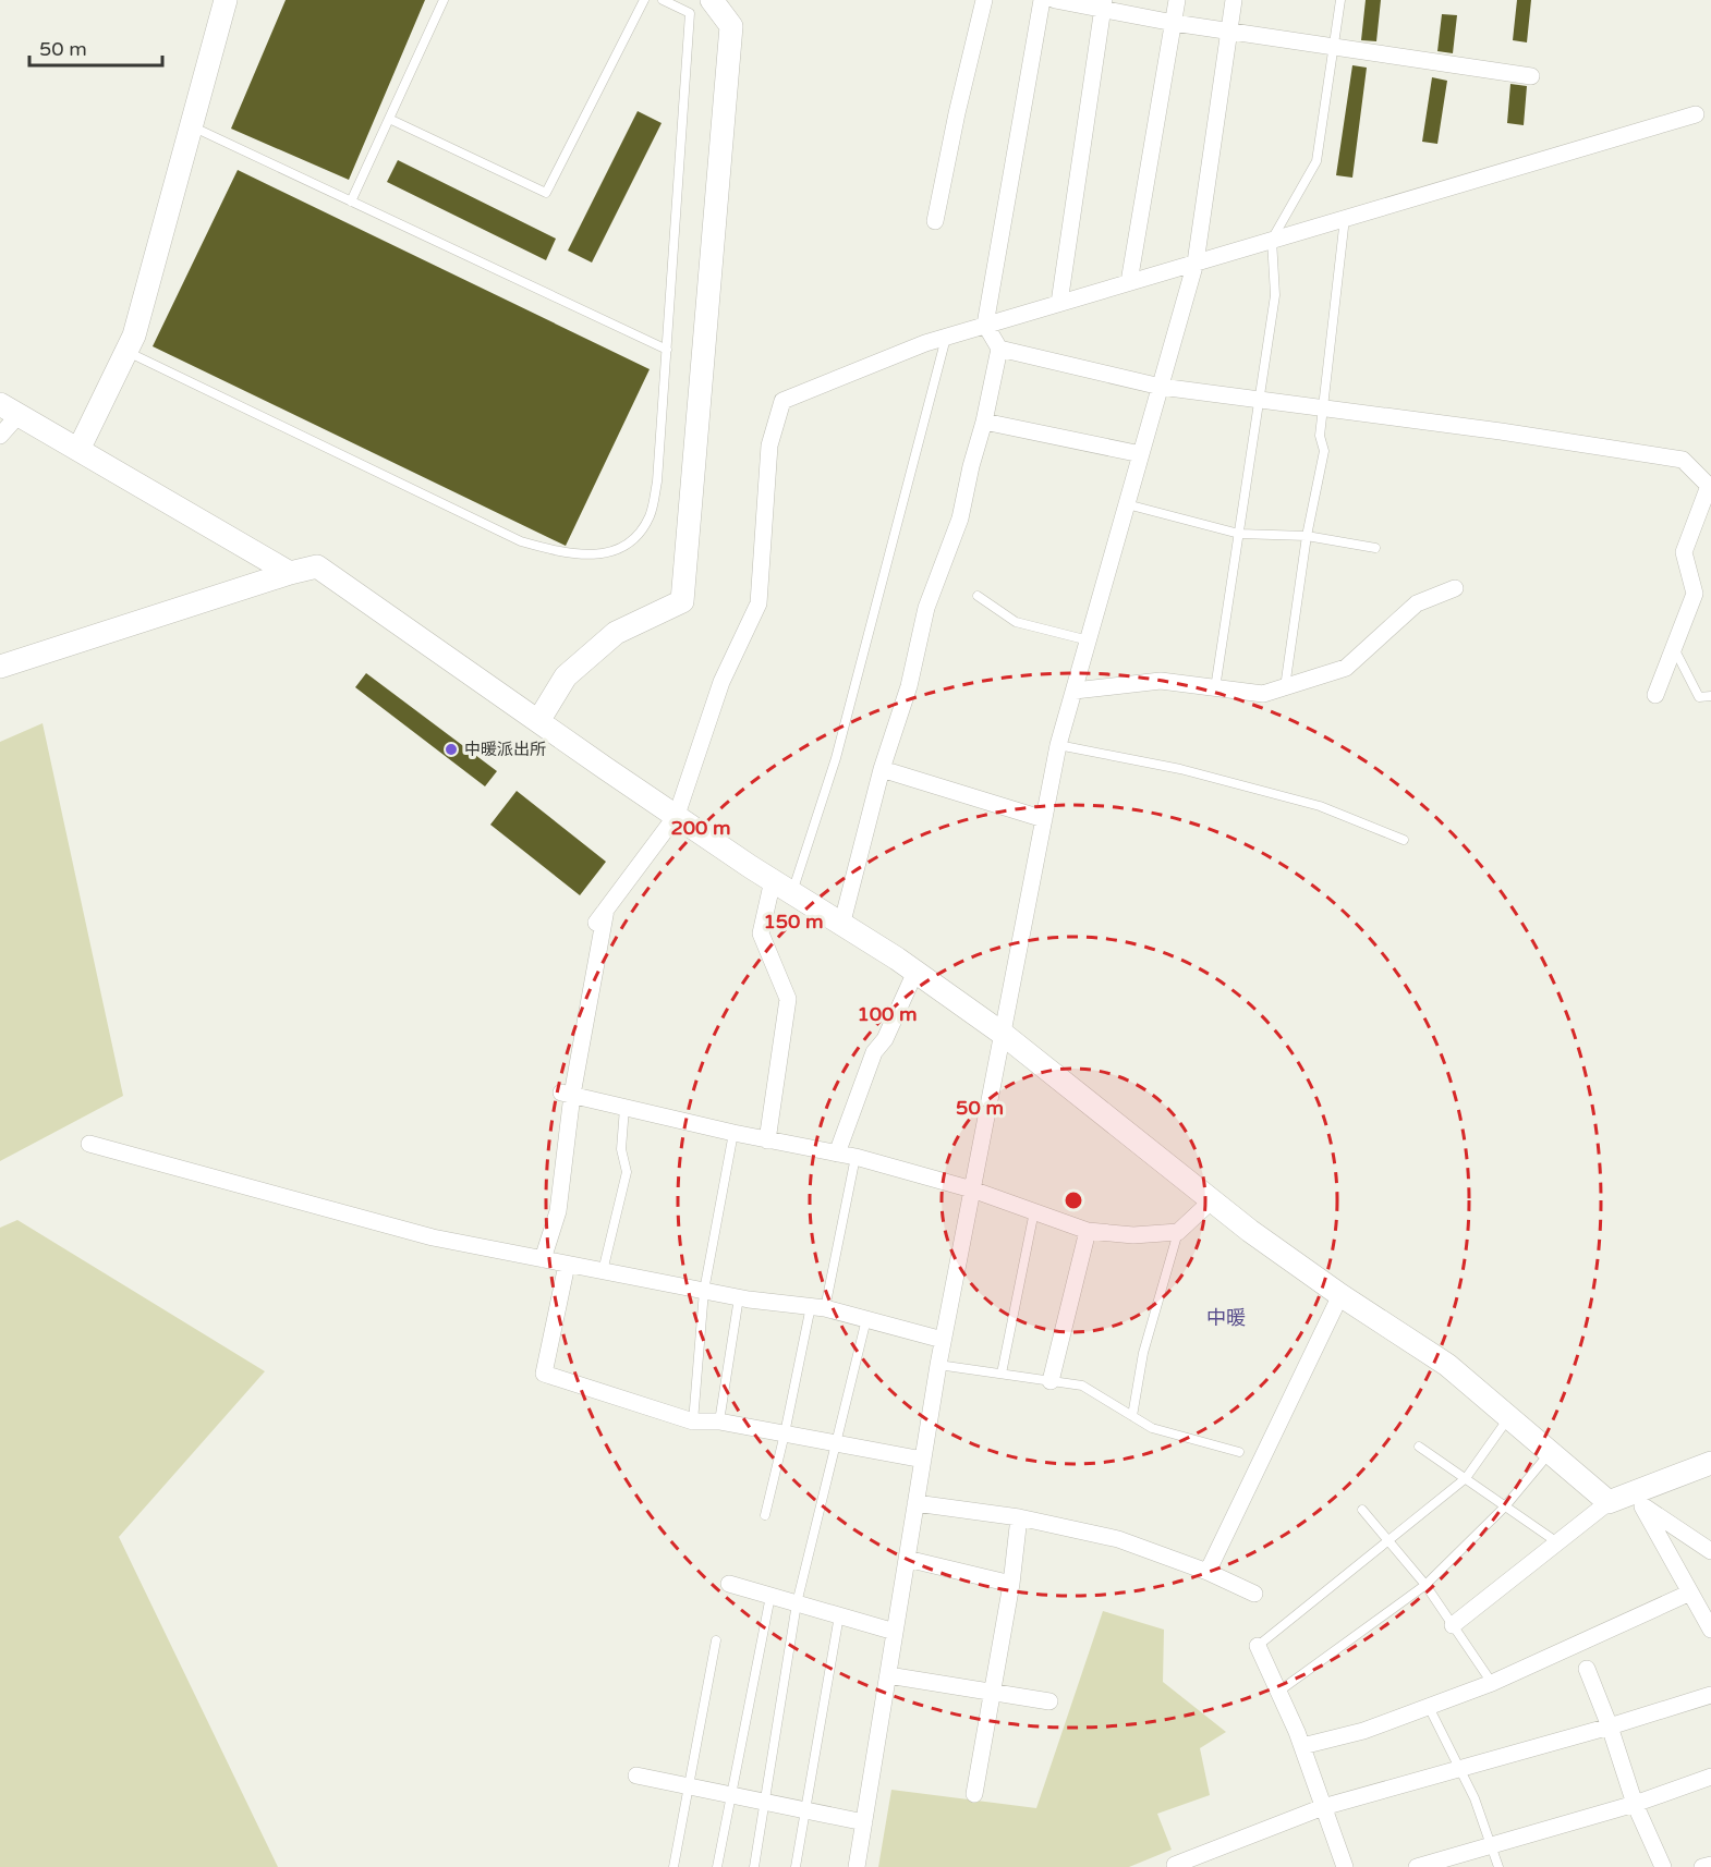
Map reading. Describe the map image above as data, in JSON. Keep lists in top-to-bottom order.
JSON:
{
  "districts": ["中暖"],
  "places": ["中暖派出所"],
  "scale_bar": "50 m",
  "rings": [
    "200 m",
    "150 m",
    "100 m",
    "50 m"
  ]
}
